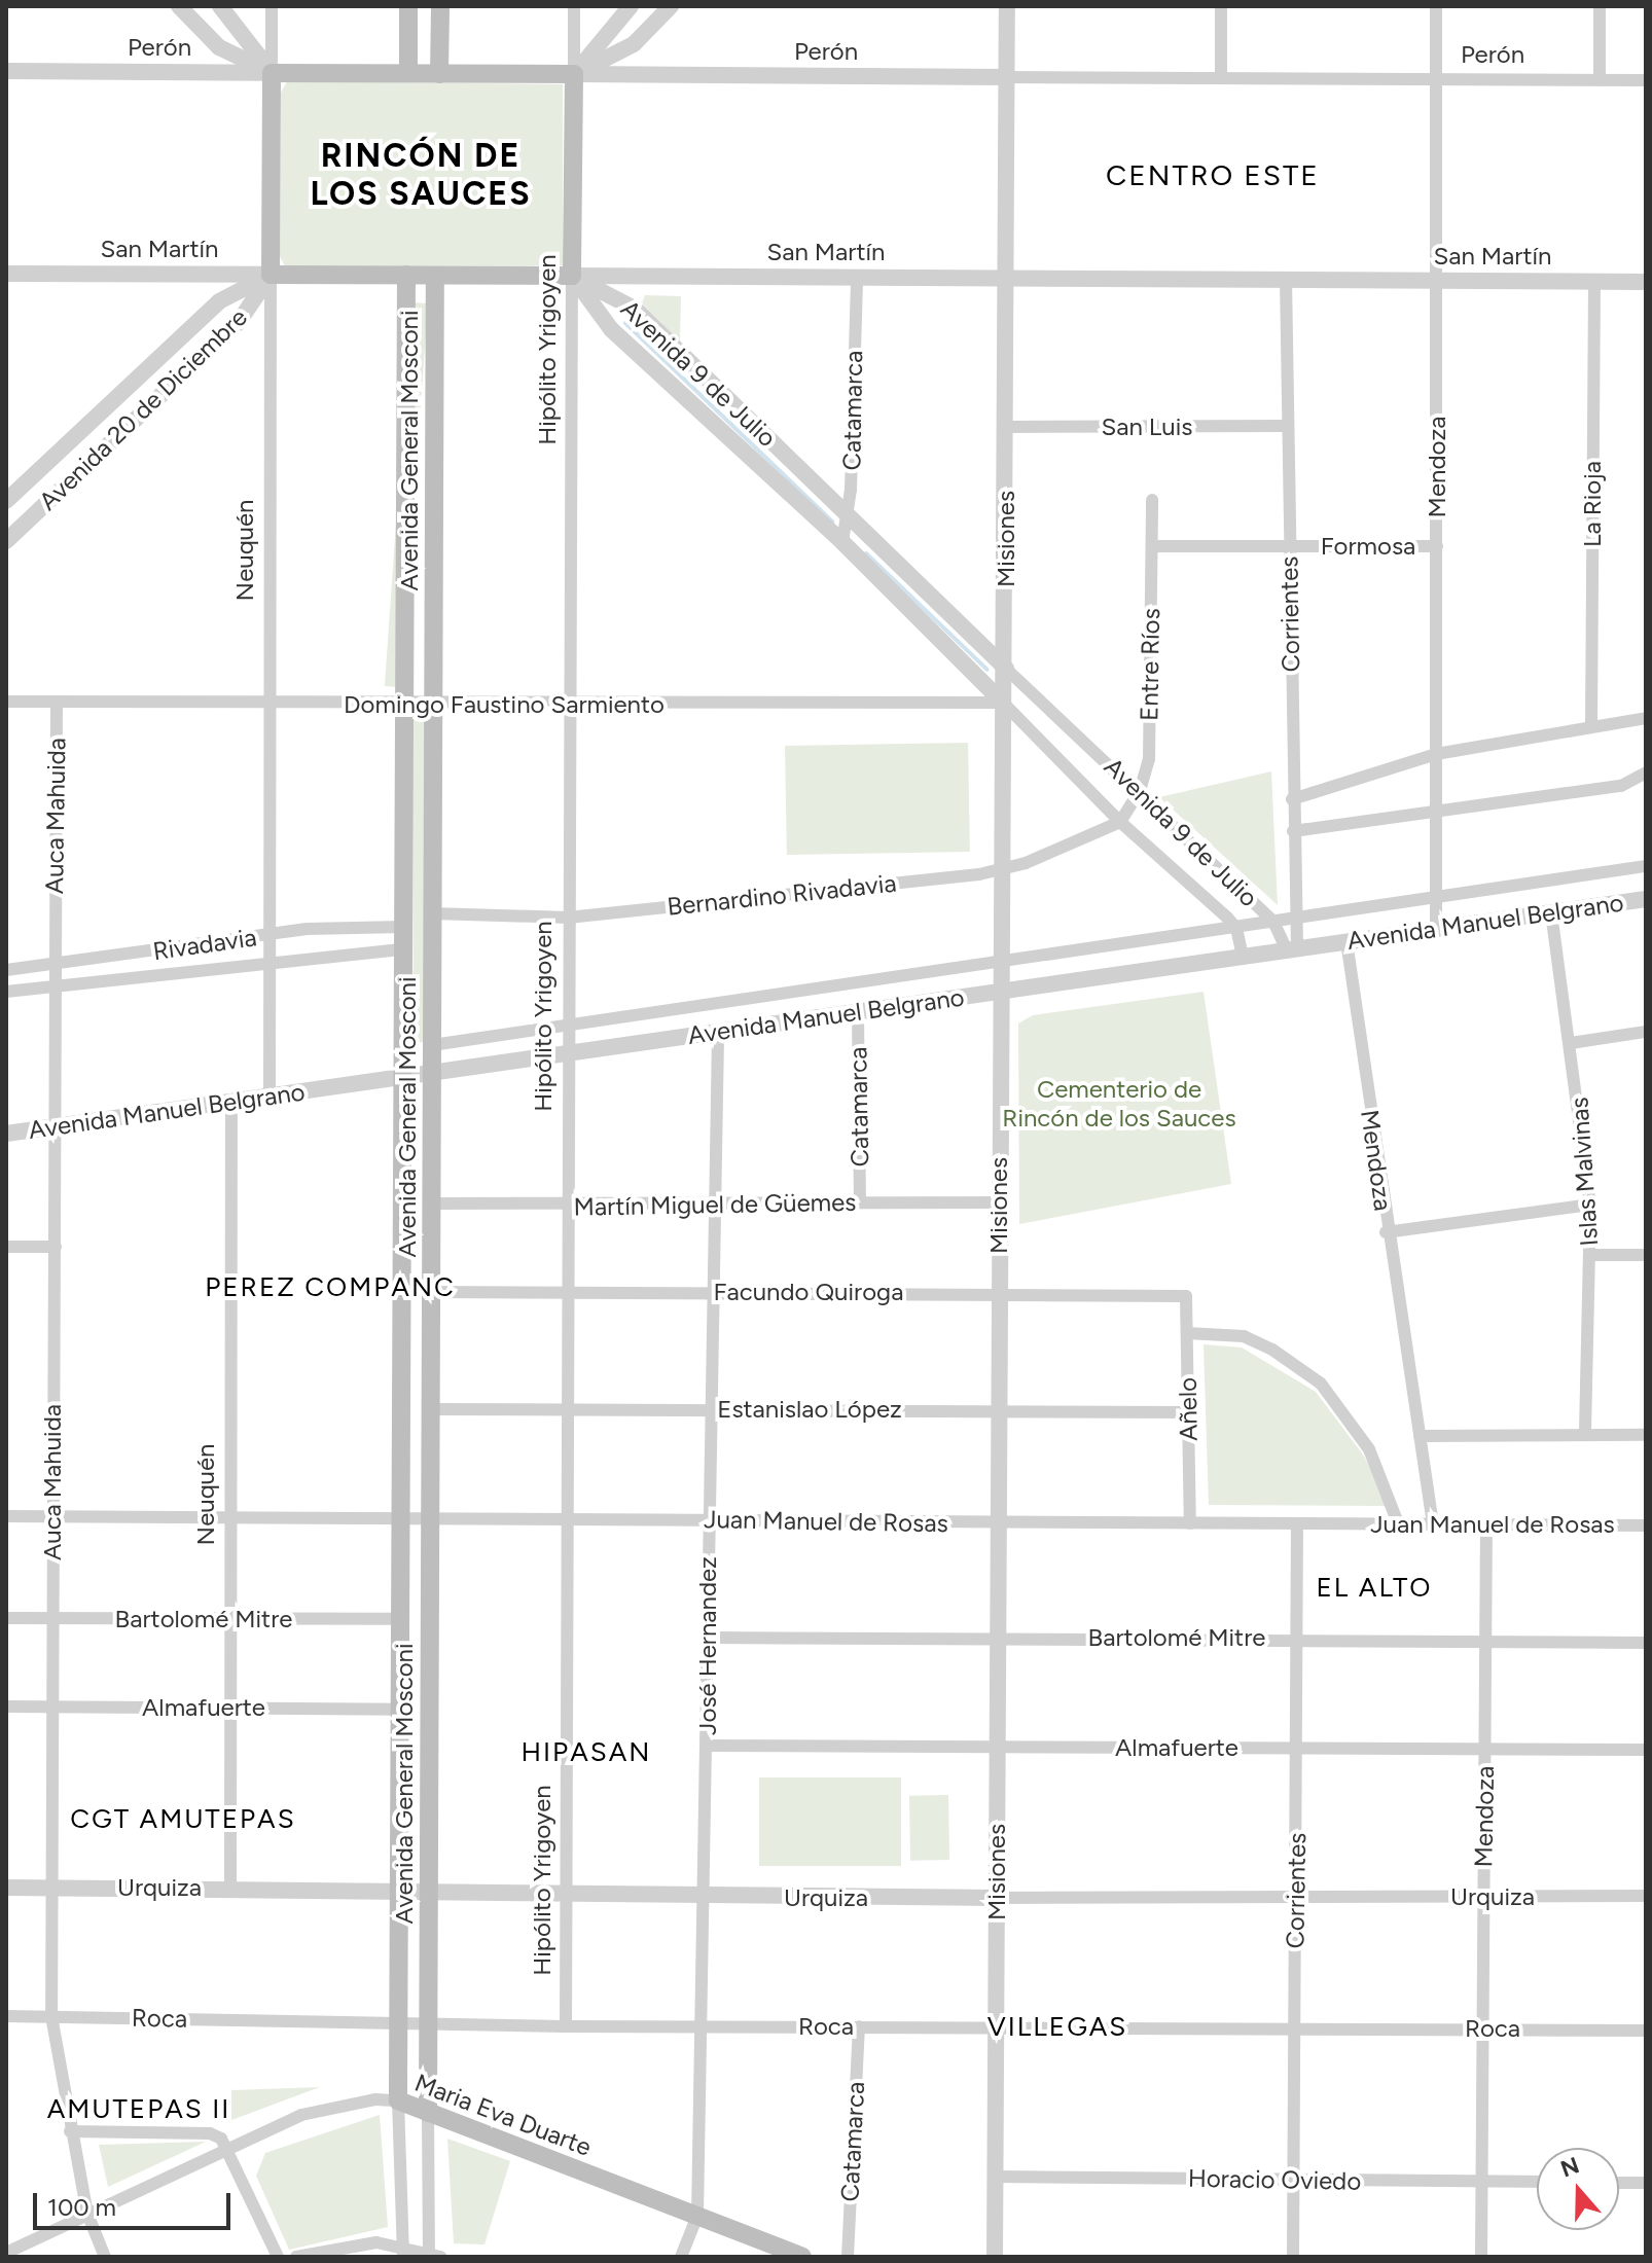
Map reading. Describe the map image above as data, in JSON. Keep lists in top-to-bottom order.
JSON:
{
  "streets": {
    "main road": [
      "Perón",
      "San Martín",
      "Hipólito Yrigoyen",
      "Avenida General Mosconi",
      "Neuquén",
      "Maria Eva Duarte"
    ],
    "street": [
      "Avenida 9 de Julio",
      "Avenida 20 de Diciembre",
      "Catamarca",
      "San Luis",
      "Mendoza",
      "La Rioja",
      "Misiones",
      "Formosa",
      "Corrientes",
      "Entre Ríos",
      "Domingo Faustino Sarmiento",
      "Auca Mahuida",
      "Bernardino Rivadavia",
      "Avenida Manuel Belgrano",
      "Rivadavia",
      "Islas Malvinas",
      "Martín Miguel de Güemes",
      "Facundo Quiroga",
      "Estanislao López",
      "Añelo",
      "Juan Manuel de Rosas",
      "Bartolomé Mitre",
      "José Hernandez",
      "Almafuerte",
      "Urquiza",
      "Roca",
      "Horacio Oviedo"
    ]
  },
  "crossings": [
    ["Perón", "Hipólito Yrigoyen"],
    ["Perón", "Mendoza"],
    ["Perón", "Misiones"],
    ["Perón", "Neuquén"],
    ["San Martín", "Hipólito Yrigoyen"],
    ["San Martín", "Avenida 9 de Julio"],
    ["San Martín", "Avenida 20 de Diciembre"],
    ["San Martín", "Catamarca"],
    ["San Martín", "Avenida General Mosconi"],
    ["San Martín", "Mendoza"],
    ["San Martín", "La Rioja"],
    ["San Martín", "Misiones"],
    ["San Martín", "Neuquén"],
    ["San Martín", "Corrientes"],
    ["Hipólito Yrigoyen", "Avenida 9 de Julio"],
    ["Hipólito Yrigoyen", "Domingo Faustino Sarmiento"],
    ["Hipólito Yrigoyen", "Bernardino Rivadavia"],
    ["Hipólito Yrigoyen", "Avenida Manuel Belgrano"],
    ["Hipólito Yrigoyen", "Martín Miguel de Güemes"],
    ["Hipólito Yrigoyen", "Facundo Quiroga"],
    ["Hipólito Yrigoyen", "Estanislao López"],
    ["Hipólito Yrigoyen", "Juan Manuel de Rosas"],
    ["Hipólito Yrigoyen", "Urquiza"],
    ["Hipólito Yrigoyen", "Roca"],
    ["Avenida 9 de Julio", "Catamarca"],
    ["Avenida 9 de Julio", "Misiones"],
    ["Avenida 9 de Julio", "Corrientes"],
    ["Avenida 9 de Julio", "Entre Ríos"],
    ["Avenida 9 de Julio", "Domingo Faustino Sarmiento"],
    ["Avenida 9 de Julio", "Bernardino Rivadavia"],
    ["Avenida 9 de Julio", "Avenida Manuel Belgrano"],
    ["Avenida 20 de Diciembre", "Neuquén"],
    ["Catamarca", "Avenida Manuel Belgrano"],
    ["Catamarca", "Martín Miguel de Güemes"],
    ["Catamarca", "Roca"],
    ["San Luis", "Misiones"],
    ["San Luis", "Corrientes"],
    ["Avenida General Mosconi", "Domingo Faustino Sarmiento"],
    ["Avenida General Mosconi", "Bernardino Rivadavia"],
    ["Avenida General Mosconi", "Avenida Manuel Belgrano"],
    ["Avenida General Mosconi", "Rivadavia"],
    ["Avenida General Mosconi", "Martín Miguel de Güemes"],
    ["Avenida General Mosconi", "Facundo Quiroga"],
    ["Avenida General Mosconi", "Estanislao López"],
    ["Avenida General Mosconi", "Juan Manuel de Rosas"],
    ["Avenida General Mosconi", "Bartolomé Mitre"],
    ["Avenida General Mosconi", "Almafuerte"],
    ["Avenida General Mosconi", "Urquiza"],
    ["Avenida General Mosconi", "Roca"],
    ["Avenida General Mosconi", "Maria Eva Duarte"],
    ["Mendoza", "Formosa"],
    ["Mendoza", "Avenida Manuel Belgrano"],
    ["Mendoza", "Juan Manuel de Rosas"],
    ["Mendoza", "Bartolomé Mitre"],
    ["Mendoza", "Almafuerte"],
    ["Mendoza", "Urquiza"],
    ["Mendoza", "Roca"],
    ["Mendoza", "Horacio Oviedo"],
    ["Misiones", "Domingo Faustino Sarmiento"],
    ["Misiones", "Bernardino Rivadavia"],
    ["Misiones", "Avenida Manuel Belgrano"],
    ["Misiones", "Martín Miguel de Güemes"],
    ["Misiones", "Facundo Quiroga"],
    ["Misiones", "Estanislao López"],
    ["Misiones", "Juan Manuel de Rosas"],
    ["Misiones", "Bartolomé Mitre"],
    ["Misiones", "Almafuerte"],
    ["Misiones", "Urquiza"],
    ["Misiones", "Roca"],
    ["Misiones", "Horacio Oviedo"],
    ["Formosa", "Corrientes"],
    ["Formosa", "Entre Ríos"],
    ["Neuquén", "Domingo Faustino Sarmiento"],
    ["Neuquén", "Avenida Manuel Belgrano"],
    ["Neuquén", "Rivadavia"],
    ["Neuquén", "Juan Manuel de Rosas"],
    ["Neuquén", "Bartolomé Mitre"],
    ["Neuquén", "Almafuerte"],
    ["Neuquén", "Urquiza"],
    ["Corrientes", "Avenida Manuel Belgrano"],
    ["Corrientes", "Juan Manuel de Rosas"],
    ["Corrientes", "Bartolomé Mitre"],
    ["Corrientes", "Almafuerte"],
    ["Corrientes", "Urquiza"],
    ["Corrientes", "Roca"],
    ["Corrientes", "Horacio Oviedo"],
    ["Entre Ríos", "Bernardino Rivadavia"],
    ["Domingo Faustino Sarmiento", "Auca Mahuida"],
    ["Auca Mahuida", "Avenida Manuel Belgrano"],
    ["Auca Mahuida", "Rivadavia"],
    ["Auca Mahuida", "Juan Manuel de Rosas"],
    ["Auca Mahuida", "Bartolomé Mitre"],
    ["Auca Mahuida", "Almafuerte"],
    ["Auca Mahuida", "Urquiza"],
    ["Auca Mahuida", "Roca"],
    ["Auca Mahuida", "Maria Eva Duarte"],
    ["Avenida Manuel Belgrano", "Islas Malvinas"],
    ["Avenida Manuel Belgrano", "José Hernandez"],
    ["Martín Miguel de Güemes", "José Hernandez"],
    ["Facundo Quiroga", "Añelo"],
    ["Facundo Quiroga", "José Hernandez"],
    ["Estanislao López", "Añelo"],
    ["Estanislao López", "José Hernandez"],
    ["Añelo", "Juan Manuel de Rosas"],
    ["Juan Manuel de Rosas", "José Hernandez"],
    ["Bartolomé Mitre", "José Hernandez"],
    ["José Hernandez", "Almafuerte"],
    ["José Hernandez", "Urquiza"],
    ["José Hernandez", "Roca"],
    ["José Hernandez", "Maria Eva Duarte"]
  ],
  "districts": [
    "RINCÓN DE LOS SAUCES",
    "CENTRO ESTE",
    "PEREZ COMPANC",
    "EL ALTO",
    "HIPASAN",
    "CGT AMUTEPAS",
    "VILLEGAS",
    "AMUTEPAS II"
  ],
  "parks": ["Cementerio de Rincón de los Sauces"],
  "scale_bar": "100 m",
  "north": "top"
}
